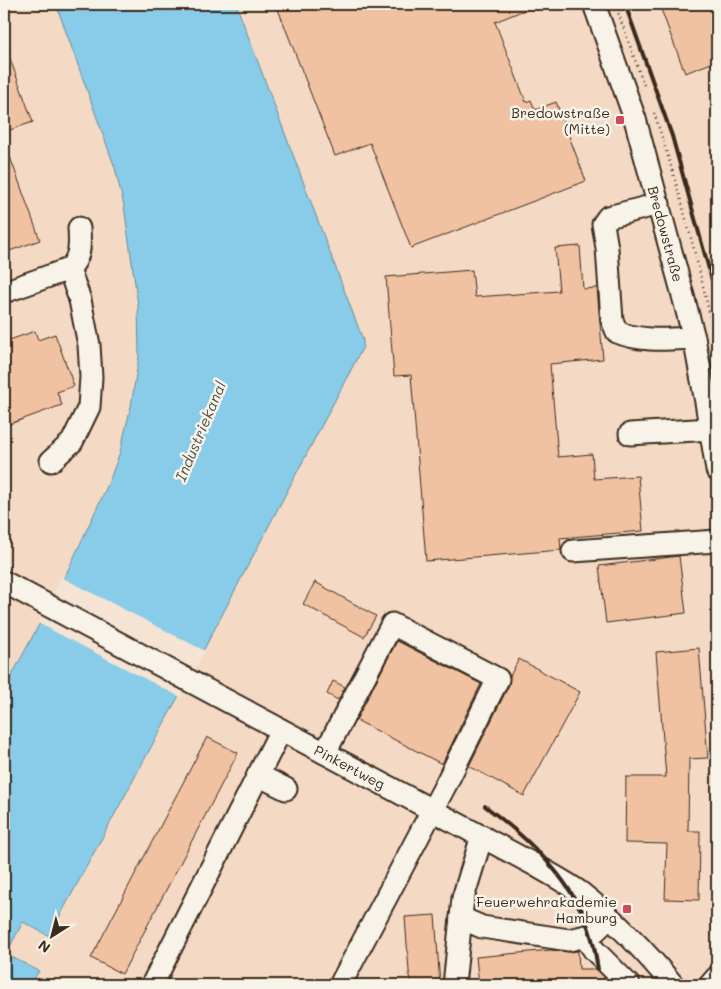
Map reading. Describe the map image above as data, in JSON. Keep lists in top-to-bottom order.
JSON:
{
  "streets": {
    "street": ["Bredowstraße", "Pinkertweg"]
  },
  "water": ["Industriekanal"],
  "places": {
    "transit": ["Bredowstraße (Mitte)", "Feuerwehrakademie Hamburg"]
  },
  "north": "bottom left"
}
